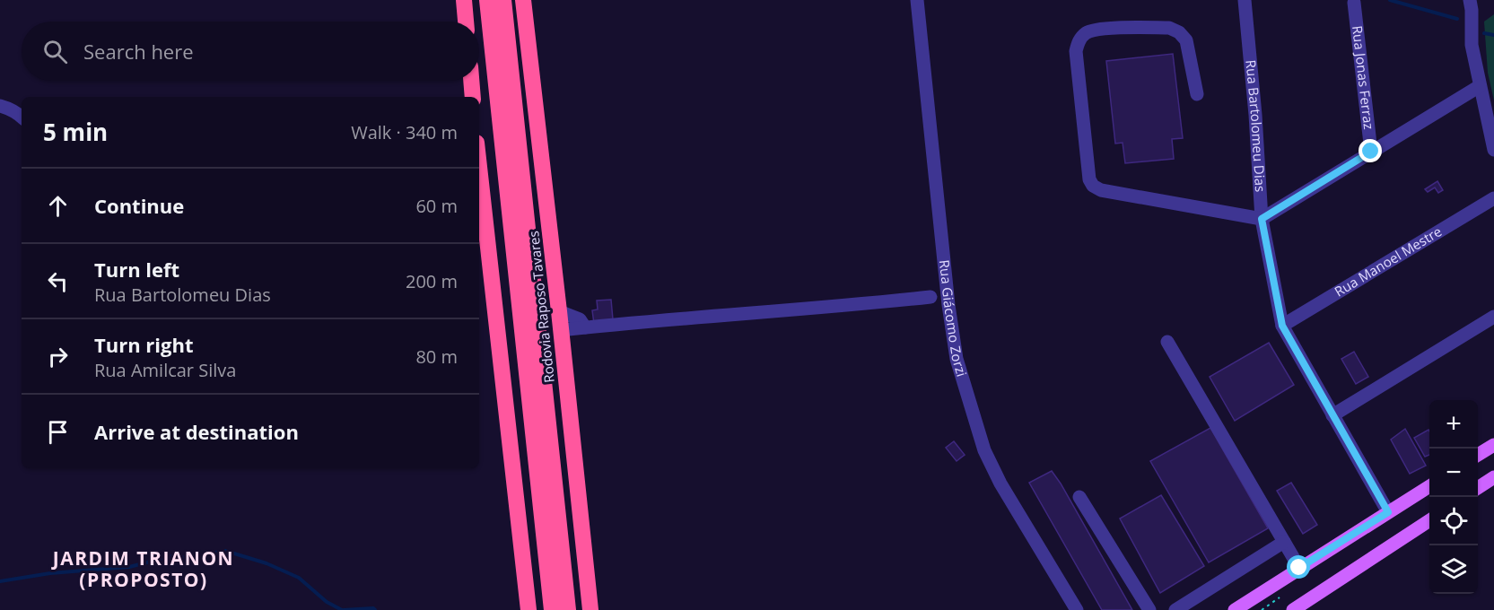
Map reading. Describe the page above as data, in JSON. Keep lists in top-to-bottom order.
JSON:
{
  "streets": {
    "highway": ["Rodovia Raposo Tavares"],
    "street": [
      "Rua Jonas Ferraz",
      "Rua Bartolomeu Dias",
      "Rua Manoel Mestre",
      "Rua Giácomo Zorzi"
    ]
  },
  "crossings": [
    ["Rua Bartolomeu Dias", "Rua Manoel Mestre"]
  ],
  "districts": ["JARDIM TRIANON (PROPOSTO)"],
  "page": {
    "search": "Search here",
    "heading": ["5 min", "Walk · 340 m"],
    "list": [
      ["Continue", "60 m"],
      ["Turn left", "Rua Bartolomeu Dias", "200 m"],
      ["Turn right", "Rua Amilcar Silva", "80 m"],
      "Arrive at destination"
    ],
    "map_buttons": ["+", "−"]
  }
}
